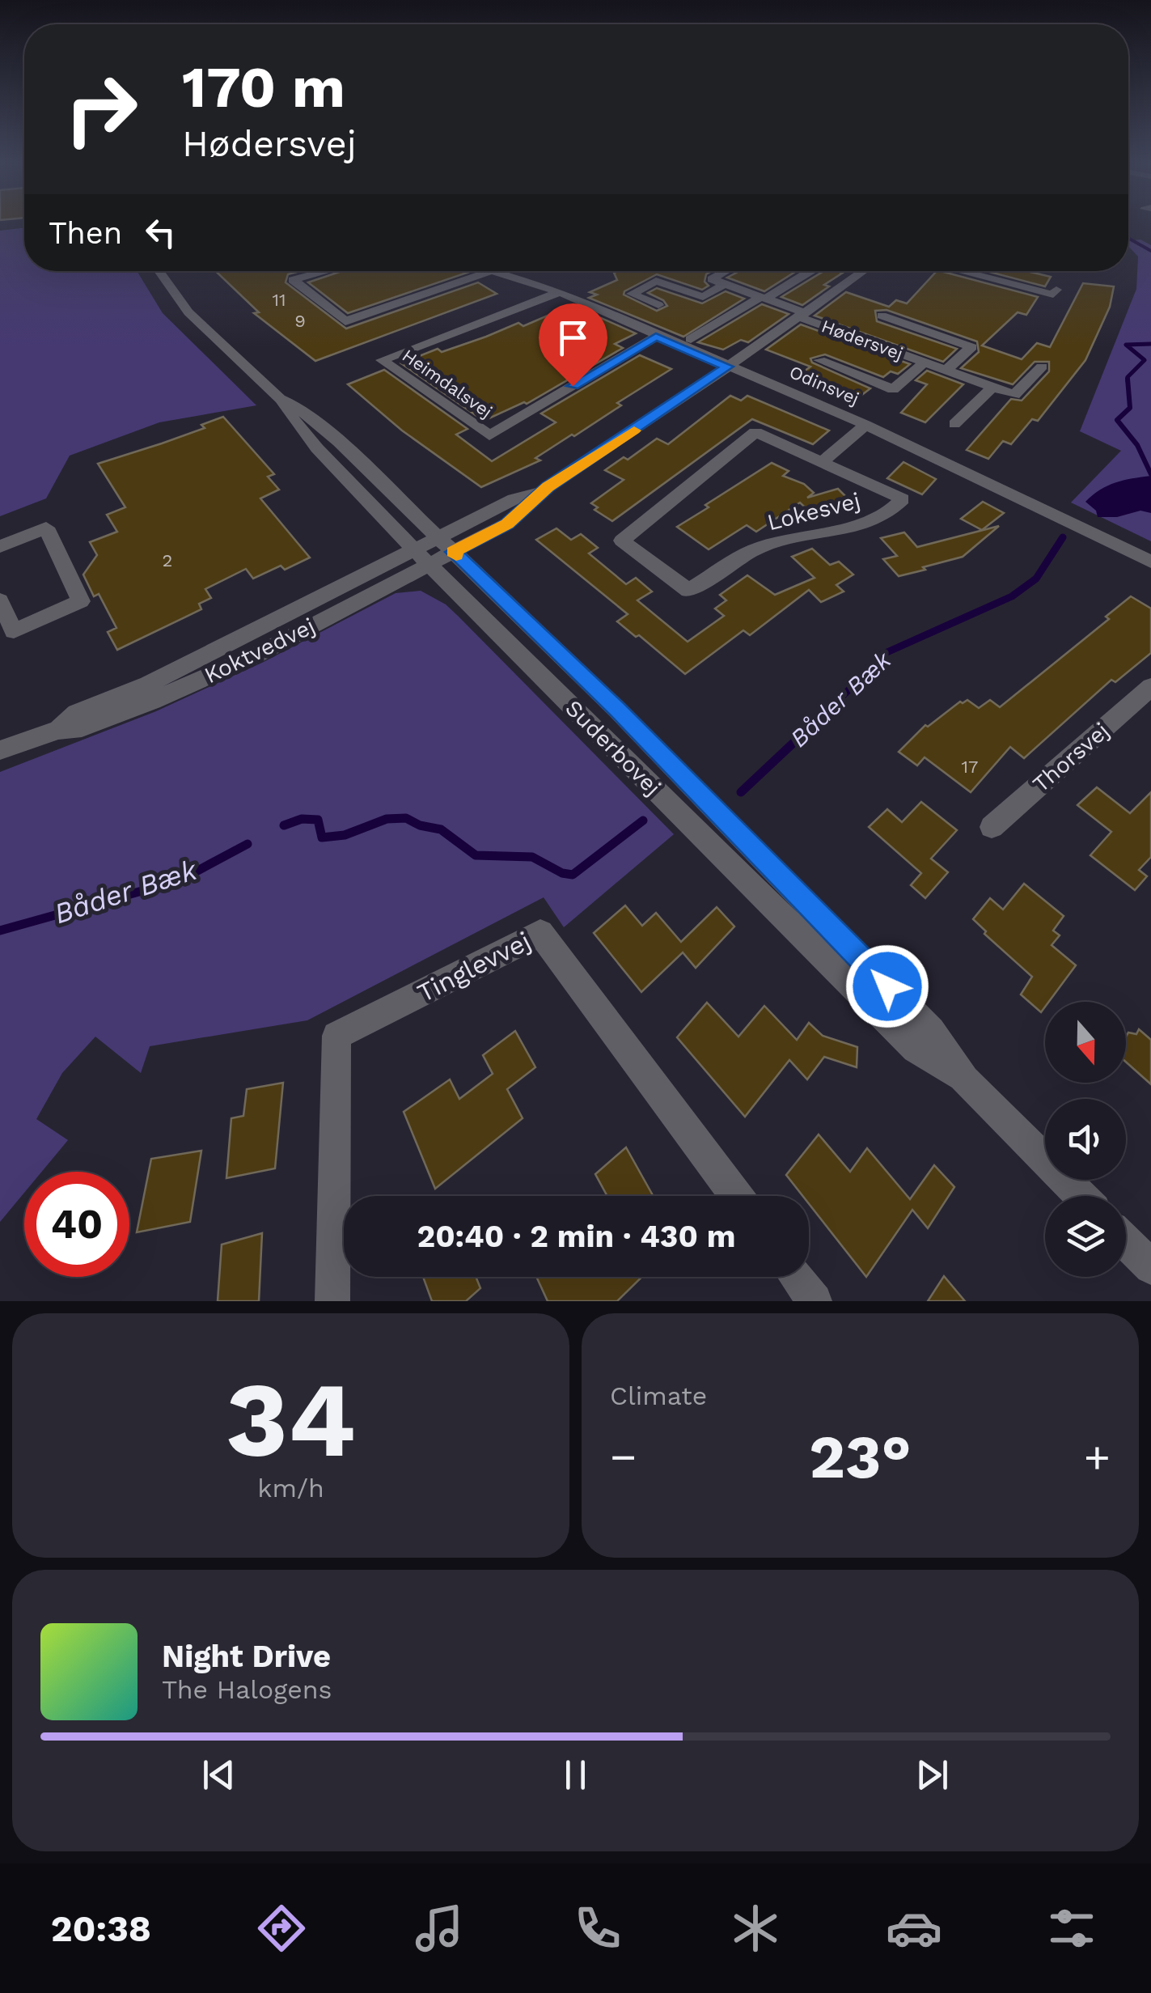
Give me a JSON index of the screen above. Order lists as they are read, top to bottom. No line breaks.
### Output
{"streets":{"street":["Hødersvej","Heimdalsvej","Odinsvej","Lokesvej","Koktvedvej","Suderbovej","Thorsvej","Tinglevvej"]},"crossings":[["Hødersvej","Odinsvej"],["Hødersvej","Koktvedvej"],["Hødersvej","Suderbovej"],["Heimdalsvej","Odinsvej"],["Odinsvej","Lokesvej"],["Koktvedvej","Suderbovej"]],"water":["Båder Bæk"],"house_numbers":["11","9","2","17"],"north":"bottom","page":{"turn":["170 m","Hødersvej"],"then":"Then","limit":"40","trip":"20:40 · 2 min · 430 m","tile":[["34","km/h"],"Climate"],"heat":["−","23°","+"],"song":["Night Drive","The Halogens"],"tabs":"20:38"}}
